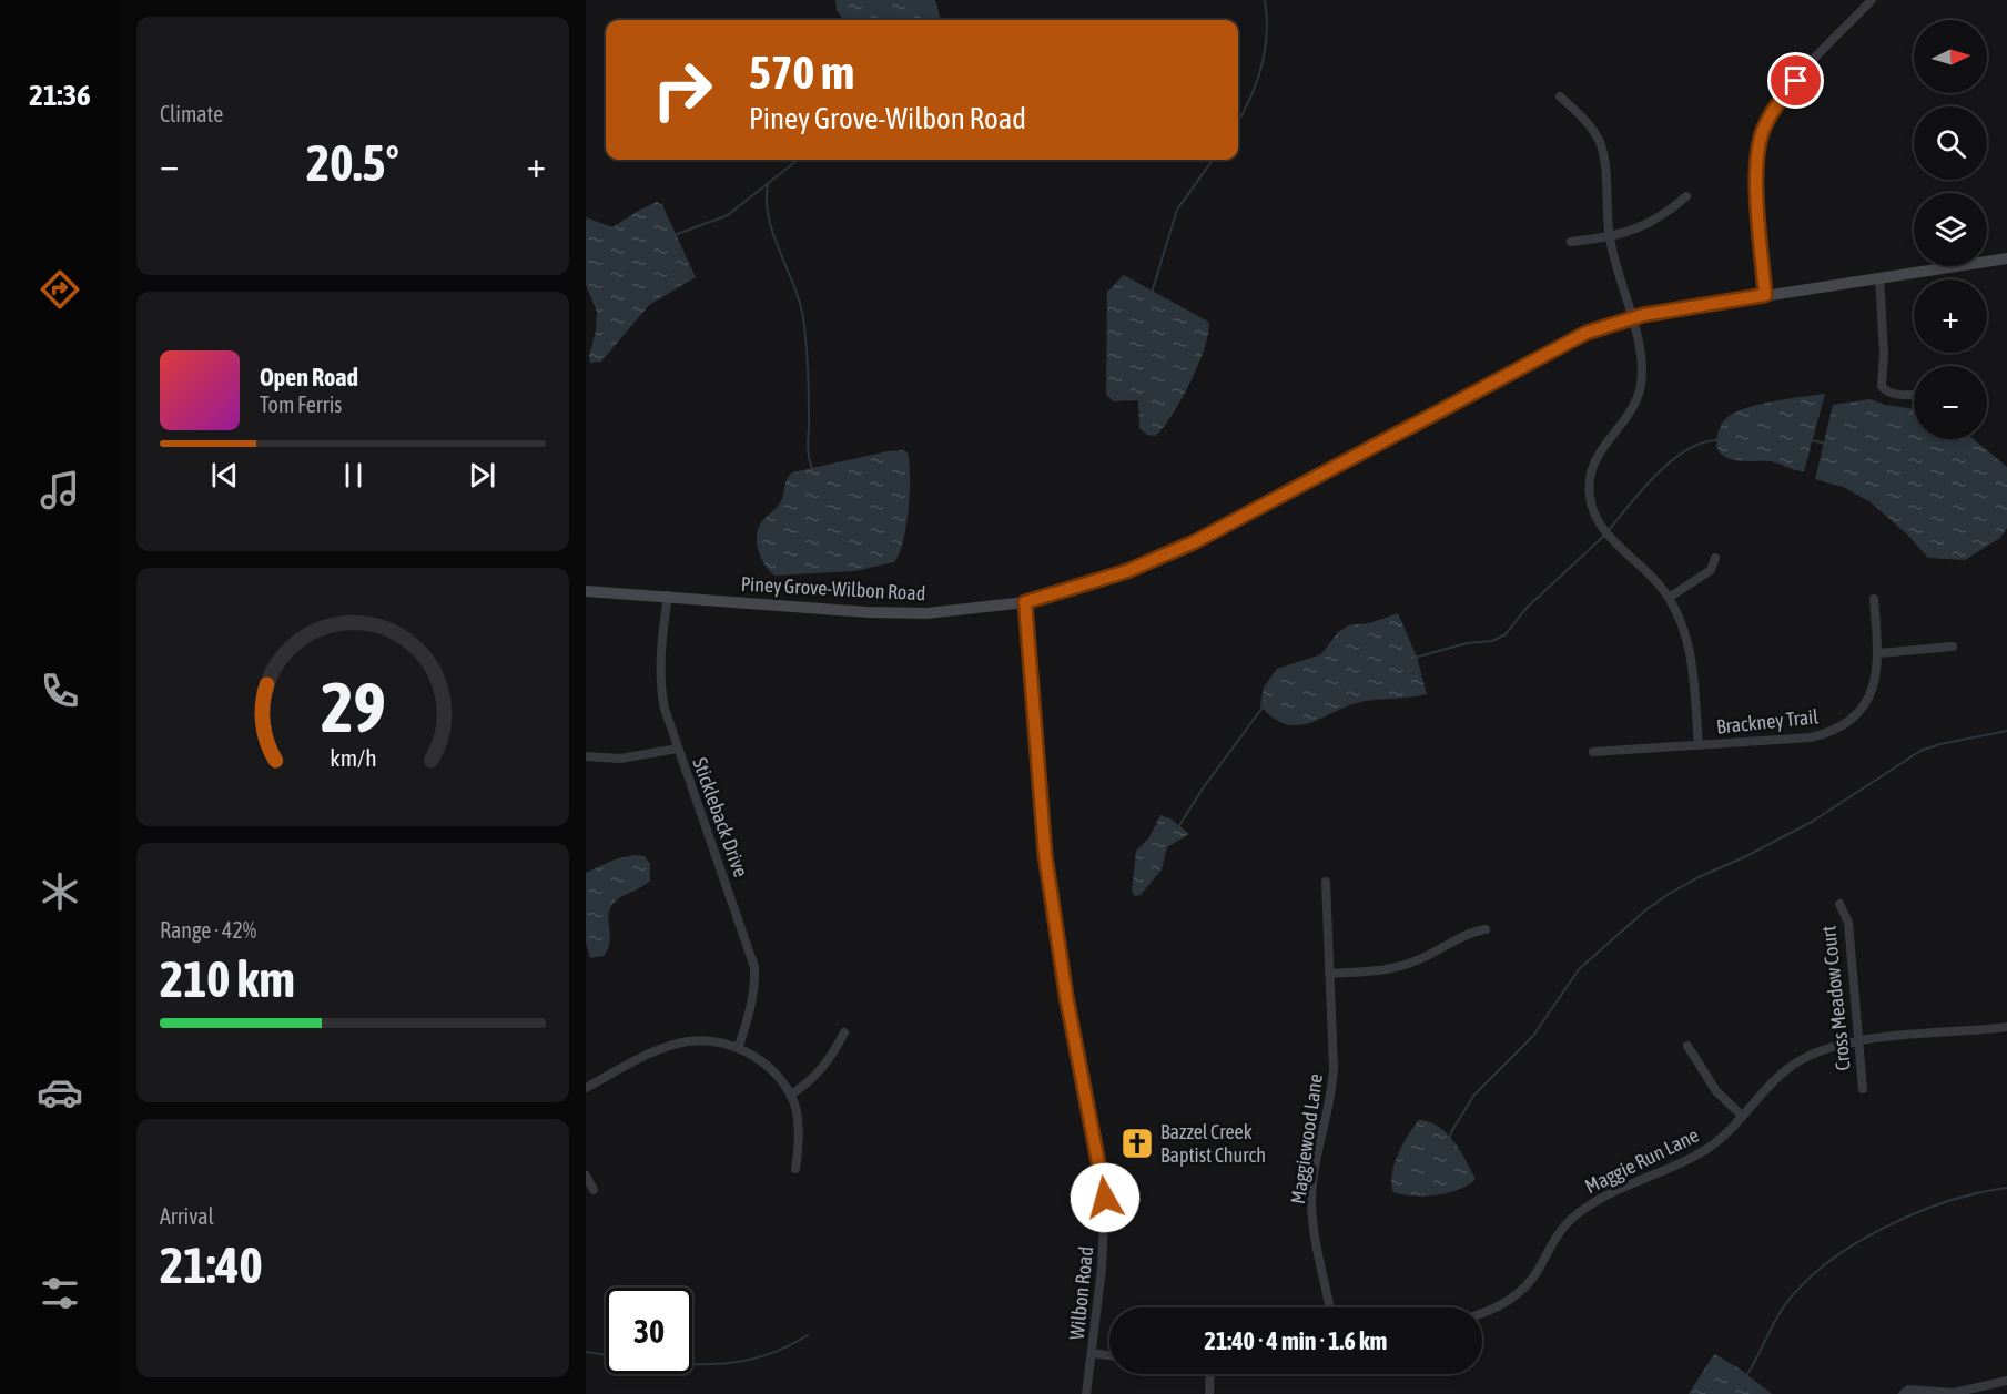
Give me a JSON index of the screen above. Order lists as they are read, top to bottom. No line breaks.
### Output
{"streets":{"street":["Piney Grove-Wilbon Road","Brackney Trail","Stickleback Drive","Cross Meadow Court","Maggiewood Lane","Maggie Run Lane","Wilbon Road"]},"crossings":[["Piney Grove-Wilbon Road","Stickleback Drive"],["Piney Grove-Wilbon Road","Wilbon Road"],["Cross Meadow Court","Maggie Run Lane"]],"places":{"church":["Bazzel Creek Baptist Church"]},"north":"right","page":{"tabs":"21:36","tile":["Climate",["Range · 42%","210 km"],["Arrival","21:40"]],"map_buttons":["+","−"],"turn":["570 m","Piney Grove-Wilbon Road"],"heat":["−","20.5°","+"],"song":["Open Road","Tom Ferris"],"limit":"30","trip":"21:40 · 4 min · 1.6 km","gauge":["29","km/h"]}}
